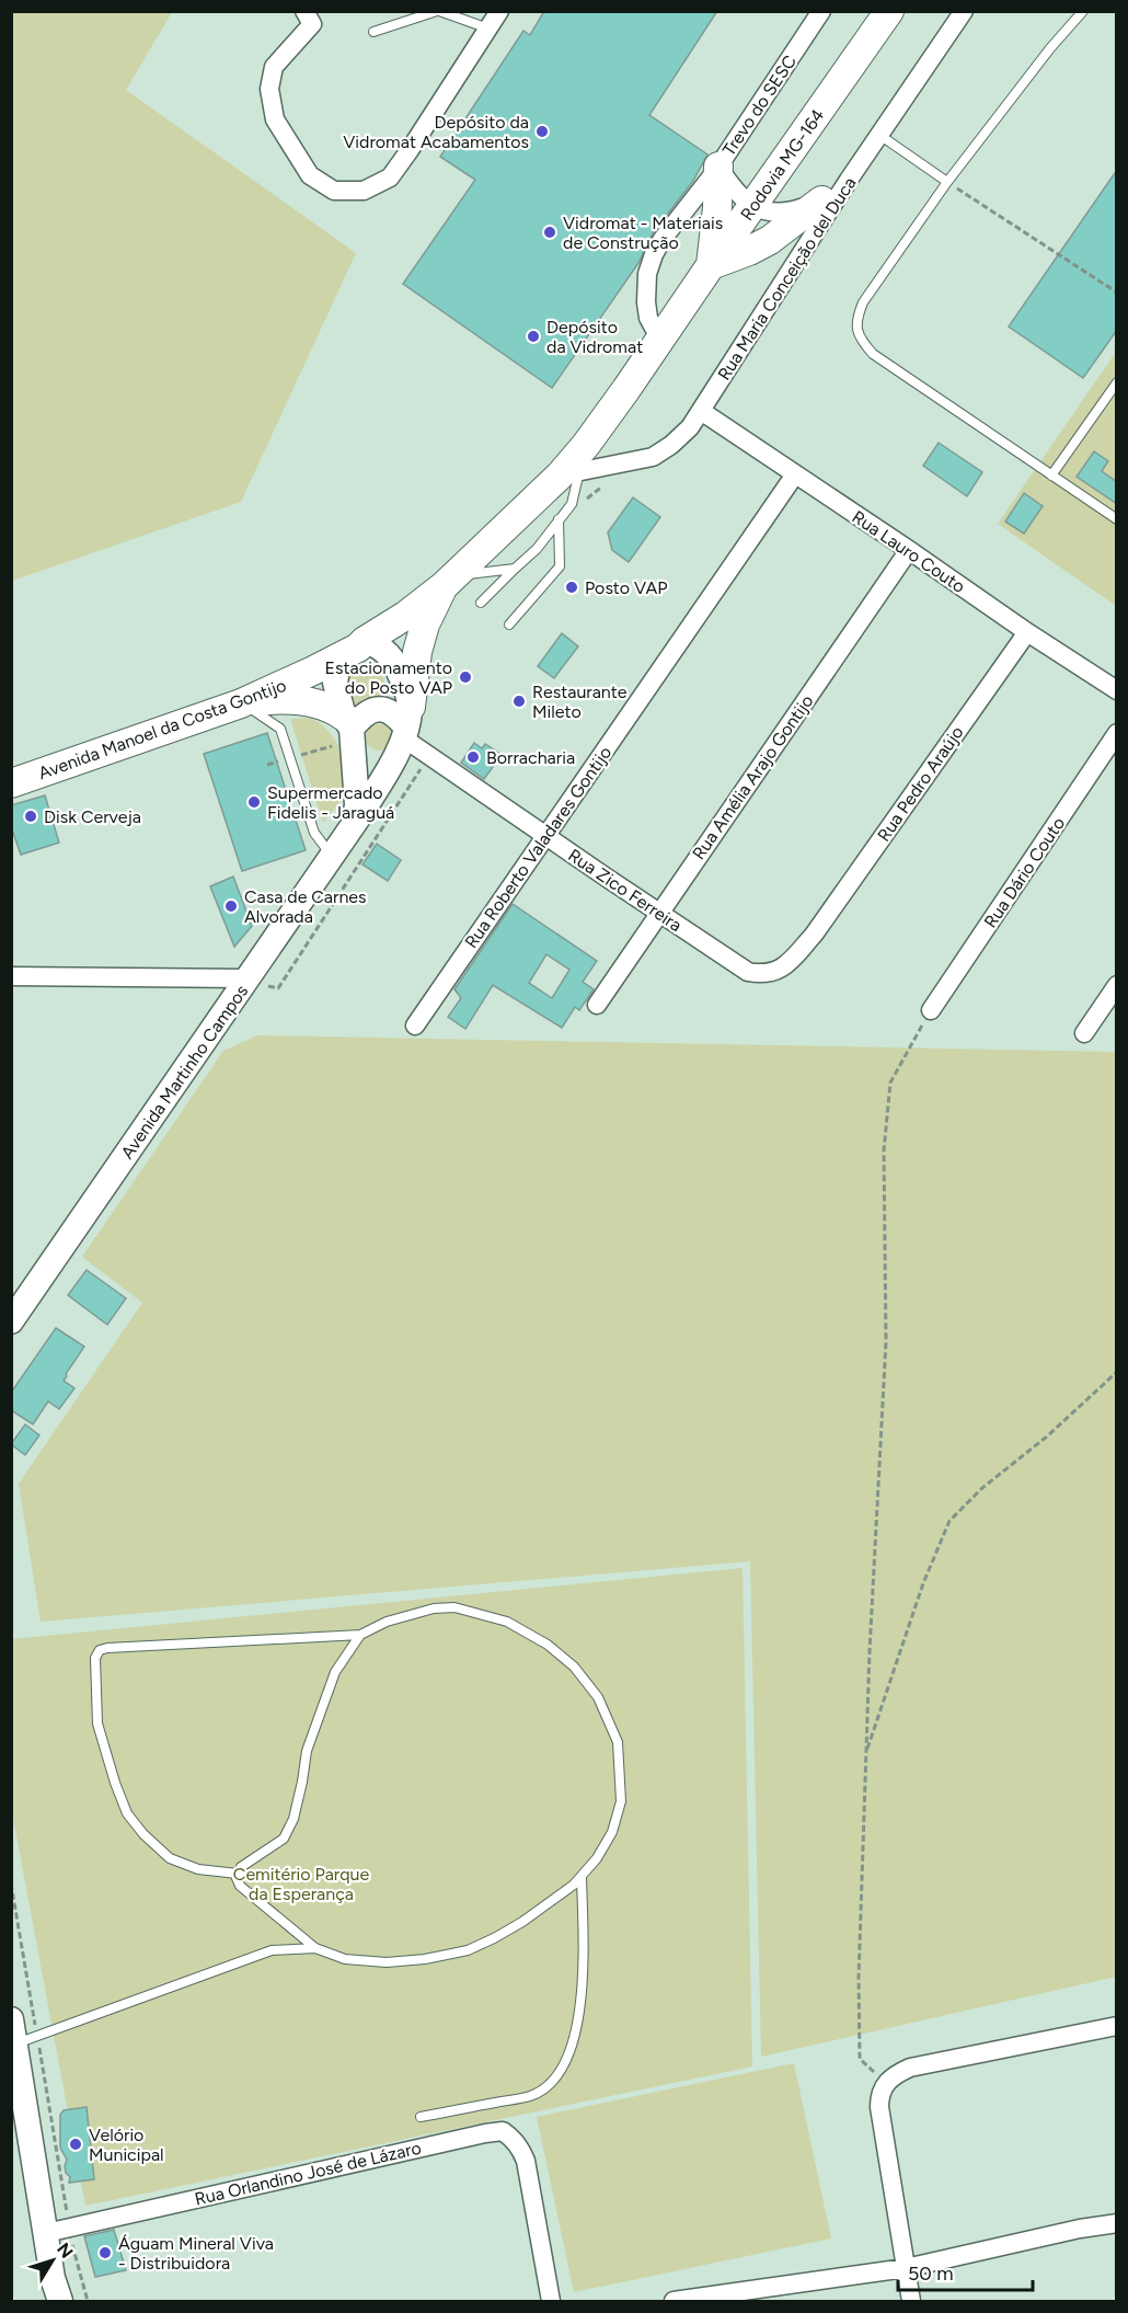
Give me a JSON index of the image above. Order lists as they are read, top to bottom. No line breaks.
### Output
{"streets":{"main road":["Rodovia MG-164","Avenida Manoel da Costa Gontijo","Avenida Martinho Campos"],"street":["Trevo do SESC","Rua Maria Conceição del Duca","Rua Lauro Couto","Rua Amélia Arajo Gontijo","Rua Pedro Araújo","Rua Roberto Valadares Gontijo","Rua Dário Couto","Rua Zico Ferreira","Rua Orlandino José de Lázaro"]},"crossings":[["Trevo do SESC","Rodovia MG-164"],["Rodovia MG-164","Rua Maria Conceição del Duca"],["Rodovia MG-164","Avenida Manoel da Costa Gontijo"],["Rua Maria Conceição del Duca","Rua Lauro Couto"],["Rua Lauro Couto","Rua Amélia Arajo Gontijo"],["Rua Lauro Couto","Rua Pedro Araújo"],["Rua Lauro Couto","Rua Roberto Valadares Gontijo"],["Rua Amélia Arajo Gontijo","Rua Zico Ferreira"],["Rua Pedro Araújo","Rua Zico Ferreira"],["Rua Roberto Valadares Gontijo","Rua Zico Ferreira"],["Rua Zico Ferreira","Avenida Martinho Campos"]],"parks":["Cemitério Parque da Esperança"],"places":["Depósito da Vidromat Acabamentos","Vidromat - Materiais de Construção","Depósito da Vidromat","Posto VAP","Estacionamento do Posto VAP","Restaurante Mileto","Borracharia","Supermercado Fidelis - Jaraguá","Disk Cerveja","Casa de Carnes Alvorada","Velório Municipal","Águam Mineral Viva - Distribuidora"],"scale_bar":"50 m","north":"top right"}
